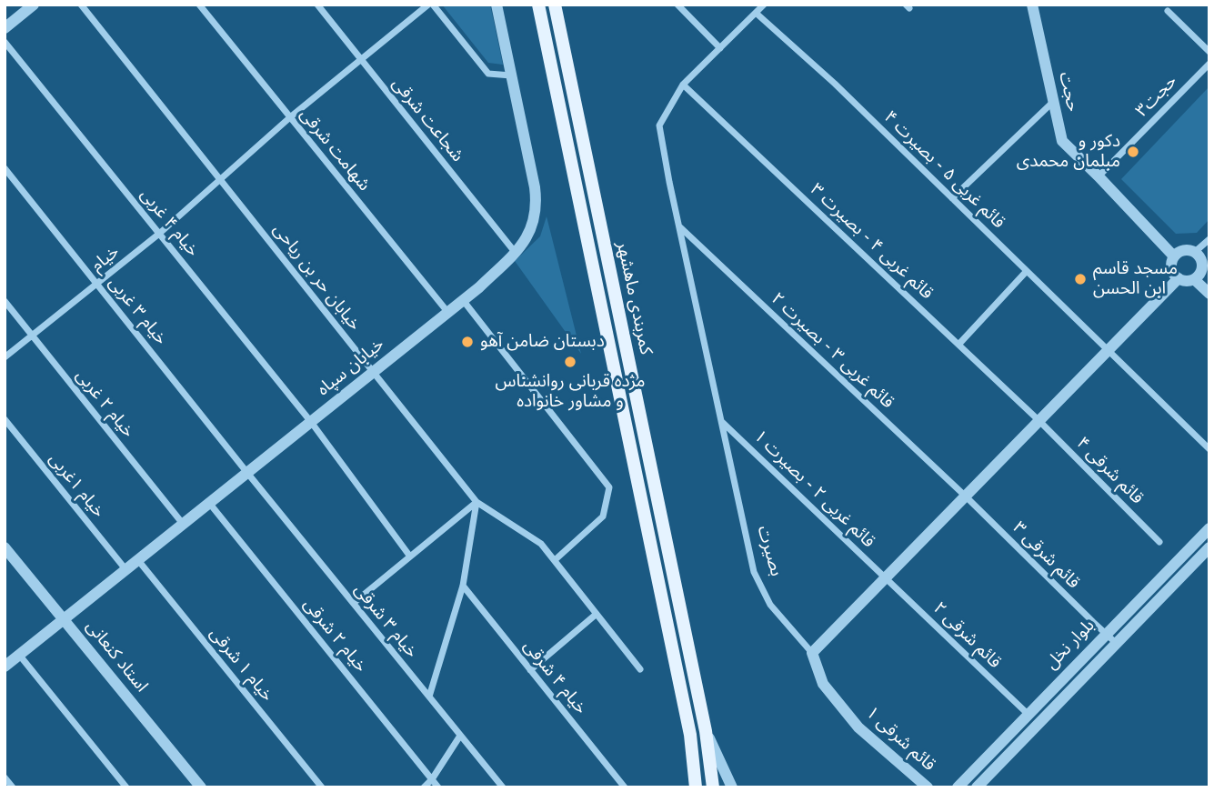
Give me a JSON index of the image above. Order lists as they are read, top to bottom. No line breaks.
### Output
{"streets":{"main road":["کمربندی ماهشهر"],"street":["حجت","حجت۳","شجاعت شرقی","شهامت شرقی","قائم غربی ۵ - بصیرت ۴","خیام ۴ غربی","قائم غربی ۴ - بصیرت ۳","خیام","خیابان حر بن ریاحی","خیام ۳ غربی","قائم غربی ۳ - بصیرت ۲","خیابان سپاه","خیام ۲ غربی","قائم شرقی ۴","خیام ۱غربی","قائم غربی ۲ - بصیرت ۱","بصیرت","قائم شرقی ۳","خیام ۳ شرقی","خیام ۲ شرقی","قائم شرقی ۲","بلوار نخل","استاد کنعانی","خیام ۱ شرقی","خیام ۴ شرقی","قائم شرقی ۱"]},"crossings":[["حجت","حجت۳"],["شجاعت شرقی","خیام"],["شجاعت شرقی","خیابان سپاه"],["شهامت شرقی","خیام"],["شهامت شرقی","خیابان سپاه"],["قائم غربی ۵ - بصیرت ۴","بصیرت"],["خیام ۴ غربی","خیام"],["خیام ۴ غربی","خیابان سپاه"],["قائم غربی ۴ - بصیرت ۳","قائم شرقی ۴"],["قائم غربی ۴ - بصیرت ۳","بصیرت"],["خیام","خیابان حر بن ریاحی"],["خیام","خیام ۳ غربی"],["خیام","خیام ۲ غربی"],["خیابان حر بن ریاحی","خیابان سپاه"],["خیام ۳ غربی","خیابان سپاه"],["خیام ۳ غربی","خیام ۳ شرقی"],["قائم غربی ۳ - بصیرت ۲","بصیرت"],["قائم غربی ۳ - بصیرت ۲","قائم شرقی ۳"],["خیابان سپاه","خیام ۲ غربی"],["خیابان سپاه","خیام ۱غربی"],["خیابان سپاه","خیام ۳ شرقی"],["خیابان سپاه","خیام ۲ شرقی"],["خیابان سپاه","استاد کنعانی"],["خیابان سپاه","خیام ۱ شرقی"],["قائم غربی ۲ - بصیرت ۱","بصیرت"],["قائم غربی ۲ - بصیرت ۱","قائم شرقی ۲"],["بصیرت","قائم شرقی ۱"],["قائم شرقی ۳","بلوار نخل"],["قائم شرقی ۲","بلوار نخل"]],"places":["دکور و مبلمان محمدی","مسجد قاسم ابن الحسن","دبستان ضامن آهو","مژده قربانی روانشناس و مشاور خانواده"]}
